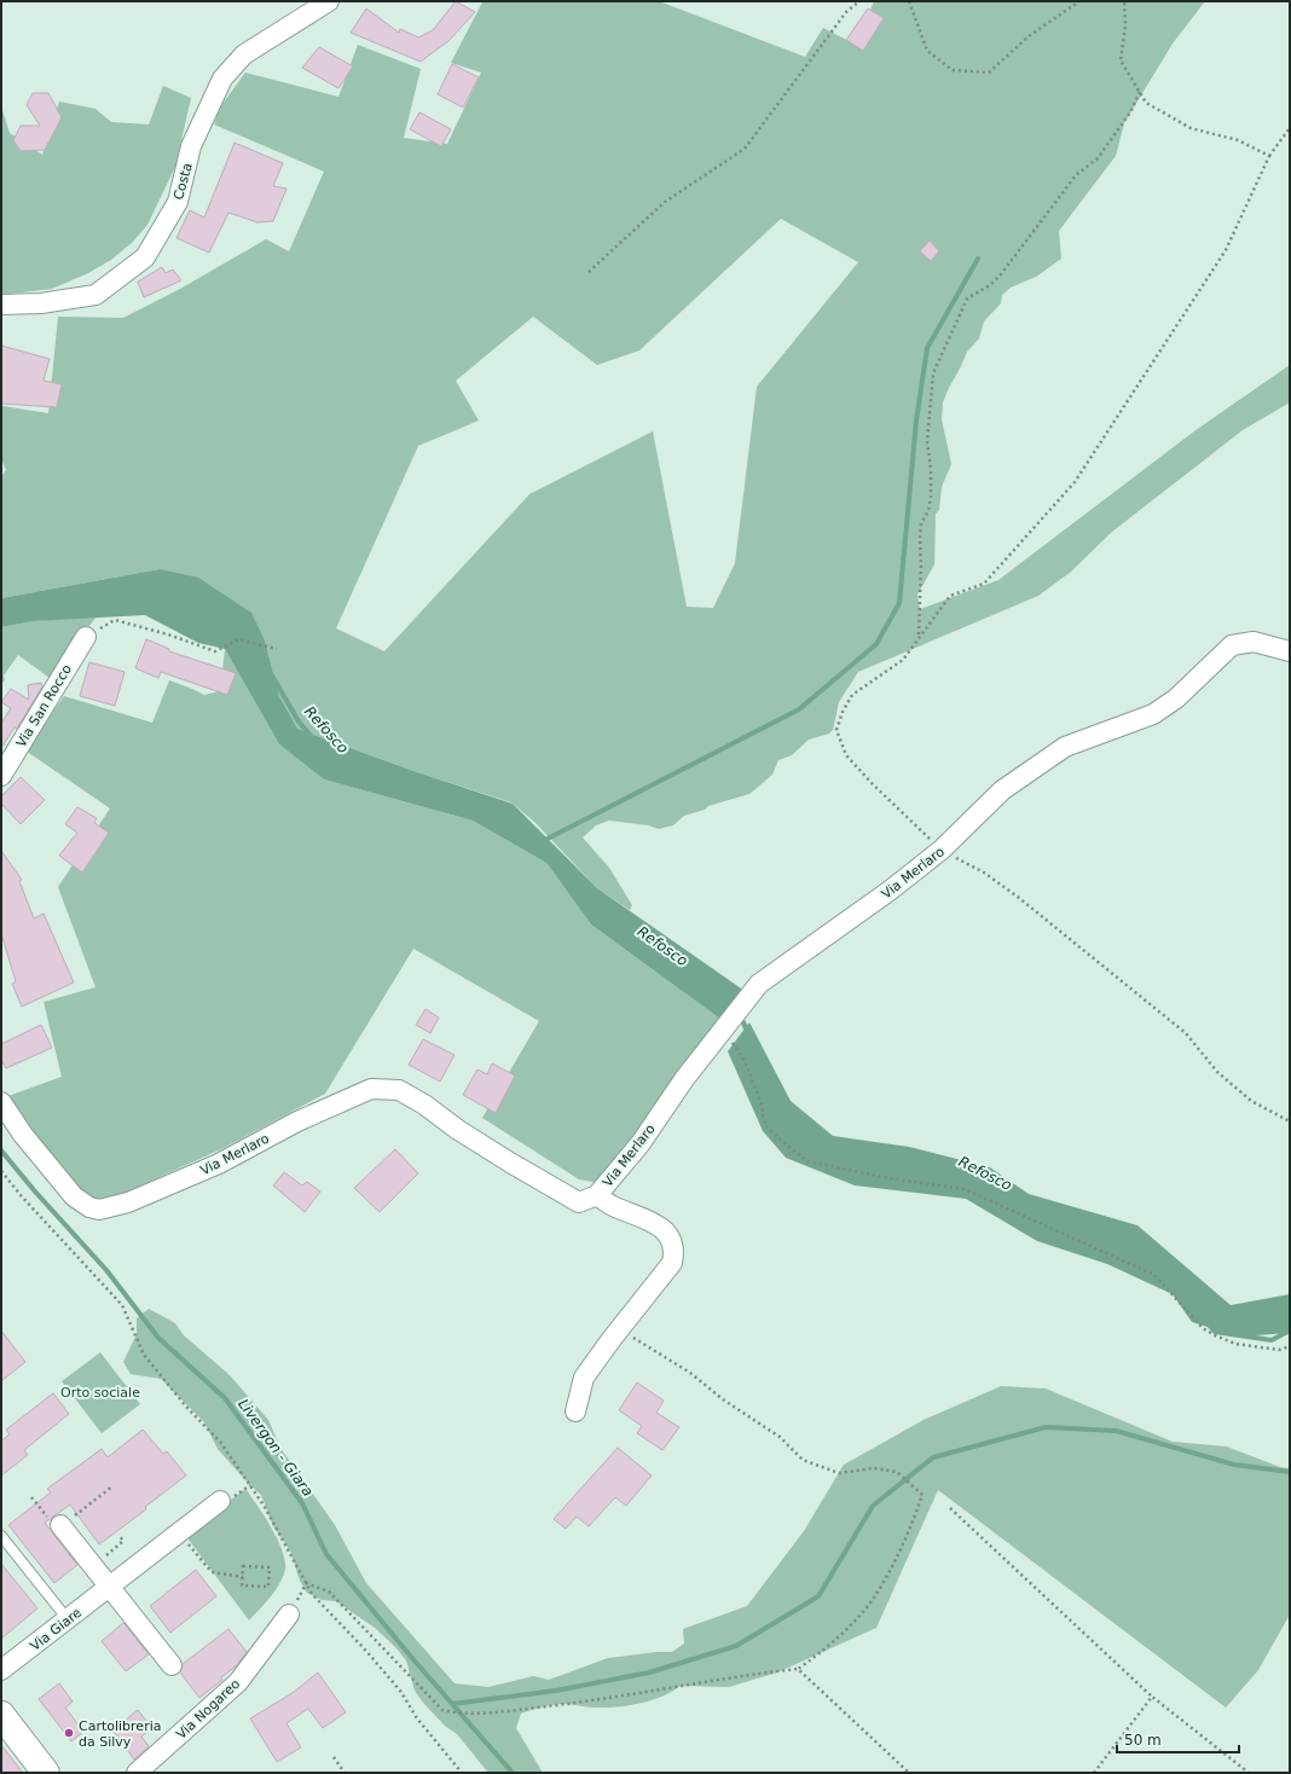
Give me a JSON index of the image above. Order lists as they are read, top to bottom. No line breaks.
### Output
{"streets":{"street":["Costa","Via San Rocco","Via Merlaro","Via Giare","Via Nogareo"]},"water":["Refosco","Livergon - Giara"],"parks":["Orto sociale"],"places":["Cartolibreria da Silvy"],"scale_bar":"50 m"}
